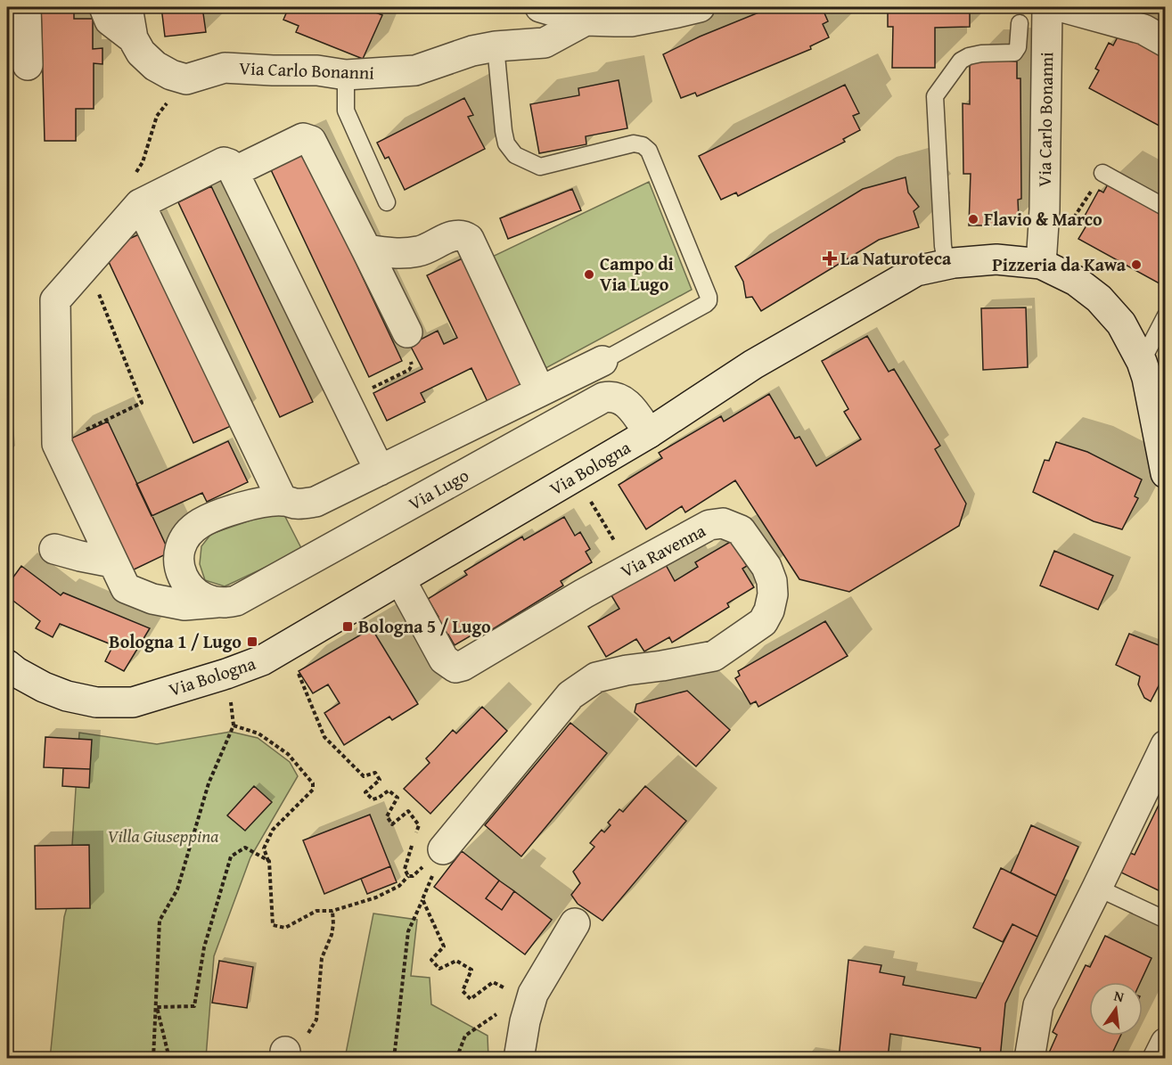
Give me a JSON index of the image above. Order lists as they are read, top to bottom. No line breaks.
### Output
{"streets":{"street":["Via Carlo Bonanni","Via Bologna","Via Lugo","Via Ravenna"]},"crossings":[["Via Carlo Bonanni","Via Bologna"],["Via Bologna","Via Lugo"],["Via Bologna","Via Ravenna"]],"parks":["Villa Giuseppina"],"places":{"other":["Flavio & Marco","Pizzeria da Kawa","Campo di Via Lugo"],"health":["La Naturoteca"],"transit":["Bologna 5 / Lugo","Bologna 1 / Lugo"]},"north":"top"}
